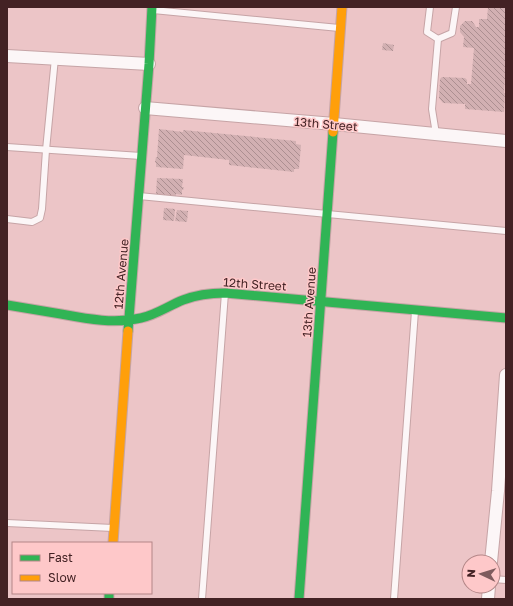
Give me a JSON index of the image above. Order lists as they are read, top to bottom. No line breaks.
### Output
{"streets":{"street":["13th Street","12th Avenue","12th Street","13th Avenue"]},"crossings":[["13th Street","12th Avenue"],["13th Street","13th Avenue"],["12th Avenue","12th Street"],["12th Street","13th Avenue"]],"legend":["Fast","Slow"],"north":"left"}
